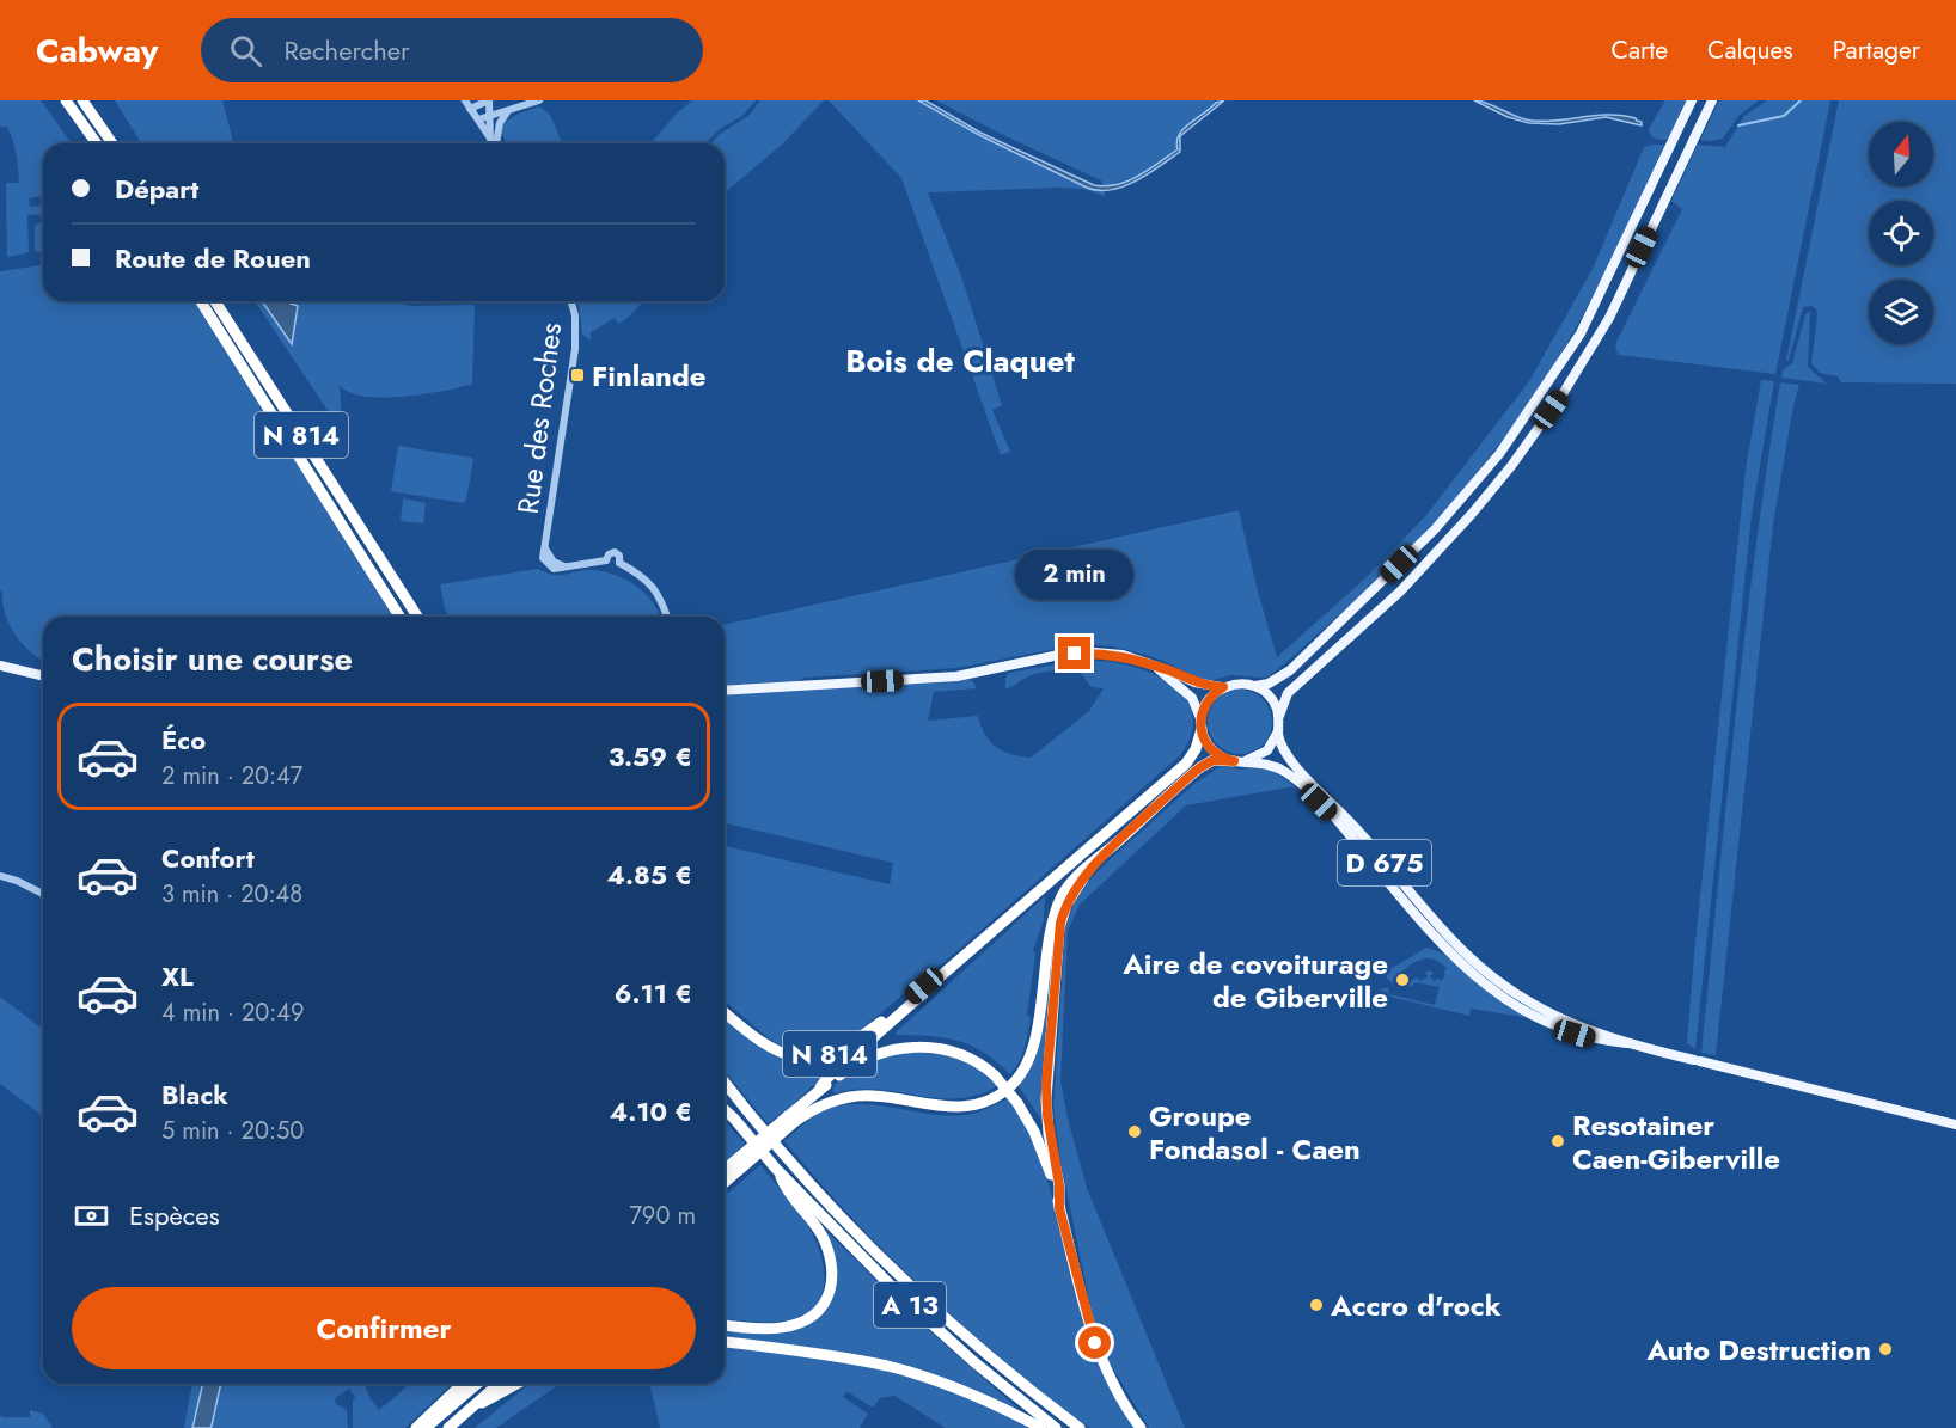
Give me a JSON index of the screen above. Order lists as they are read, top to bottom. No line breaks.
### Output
{"streets":{"highway":["N 814","A 13"],"main road":["D 675"],"street":["Rue des Roches"]},"crossings":[["N 814","D 675"]],"districts":["Bois de Claquet"],"places":{"transit":["Finlande"],"other":["Aire de covoiturage de Giberville","Groupe Fondasol - Caen","Resotainer Caen-Giberville","Accro d'rock","Auto Destruction"]},"north":"top","page":{"header":"Cabway","search":"Rechercher","nav":["Carte","Calques","Partager"],"banner":["Départ","Route de Rouen"],"bubble":"2 min","heading":"Choisir une course","list":[{"name":"Éco","note":"2 min · 20:47","value":"3.59 €"},{"name":"Confort","note":"3 min · 20:48","value":"4.85 €"},{"name":"XL","note":"4 min · 20:49","value":"6.11 €"},{"name":"Black","note":"5 min · 20:50","value":"4.10 €"}],"pay":["Espèces","790 m"],"buttons":"Confirmer"}}
